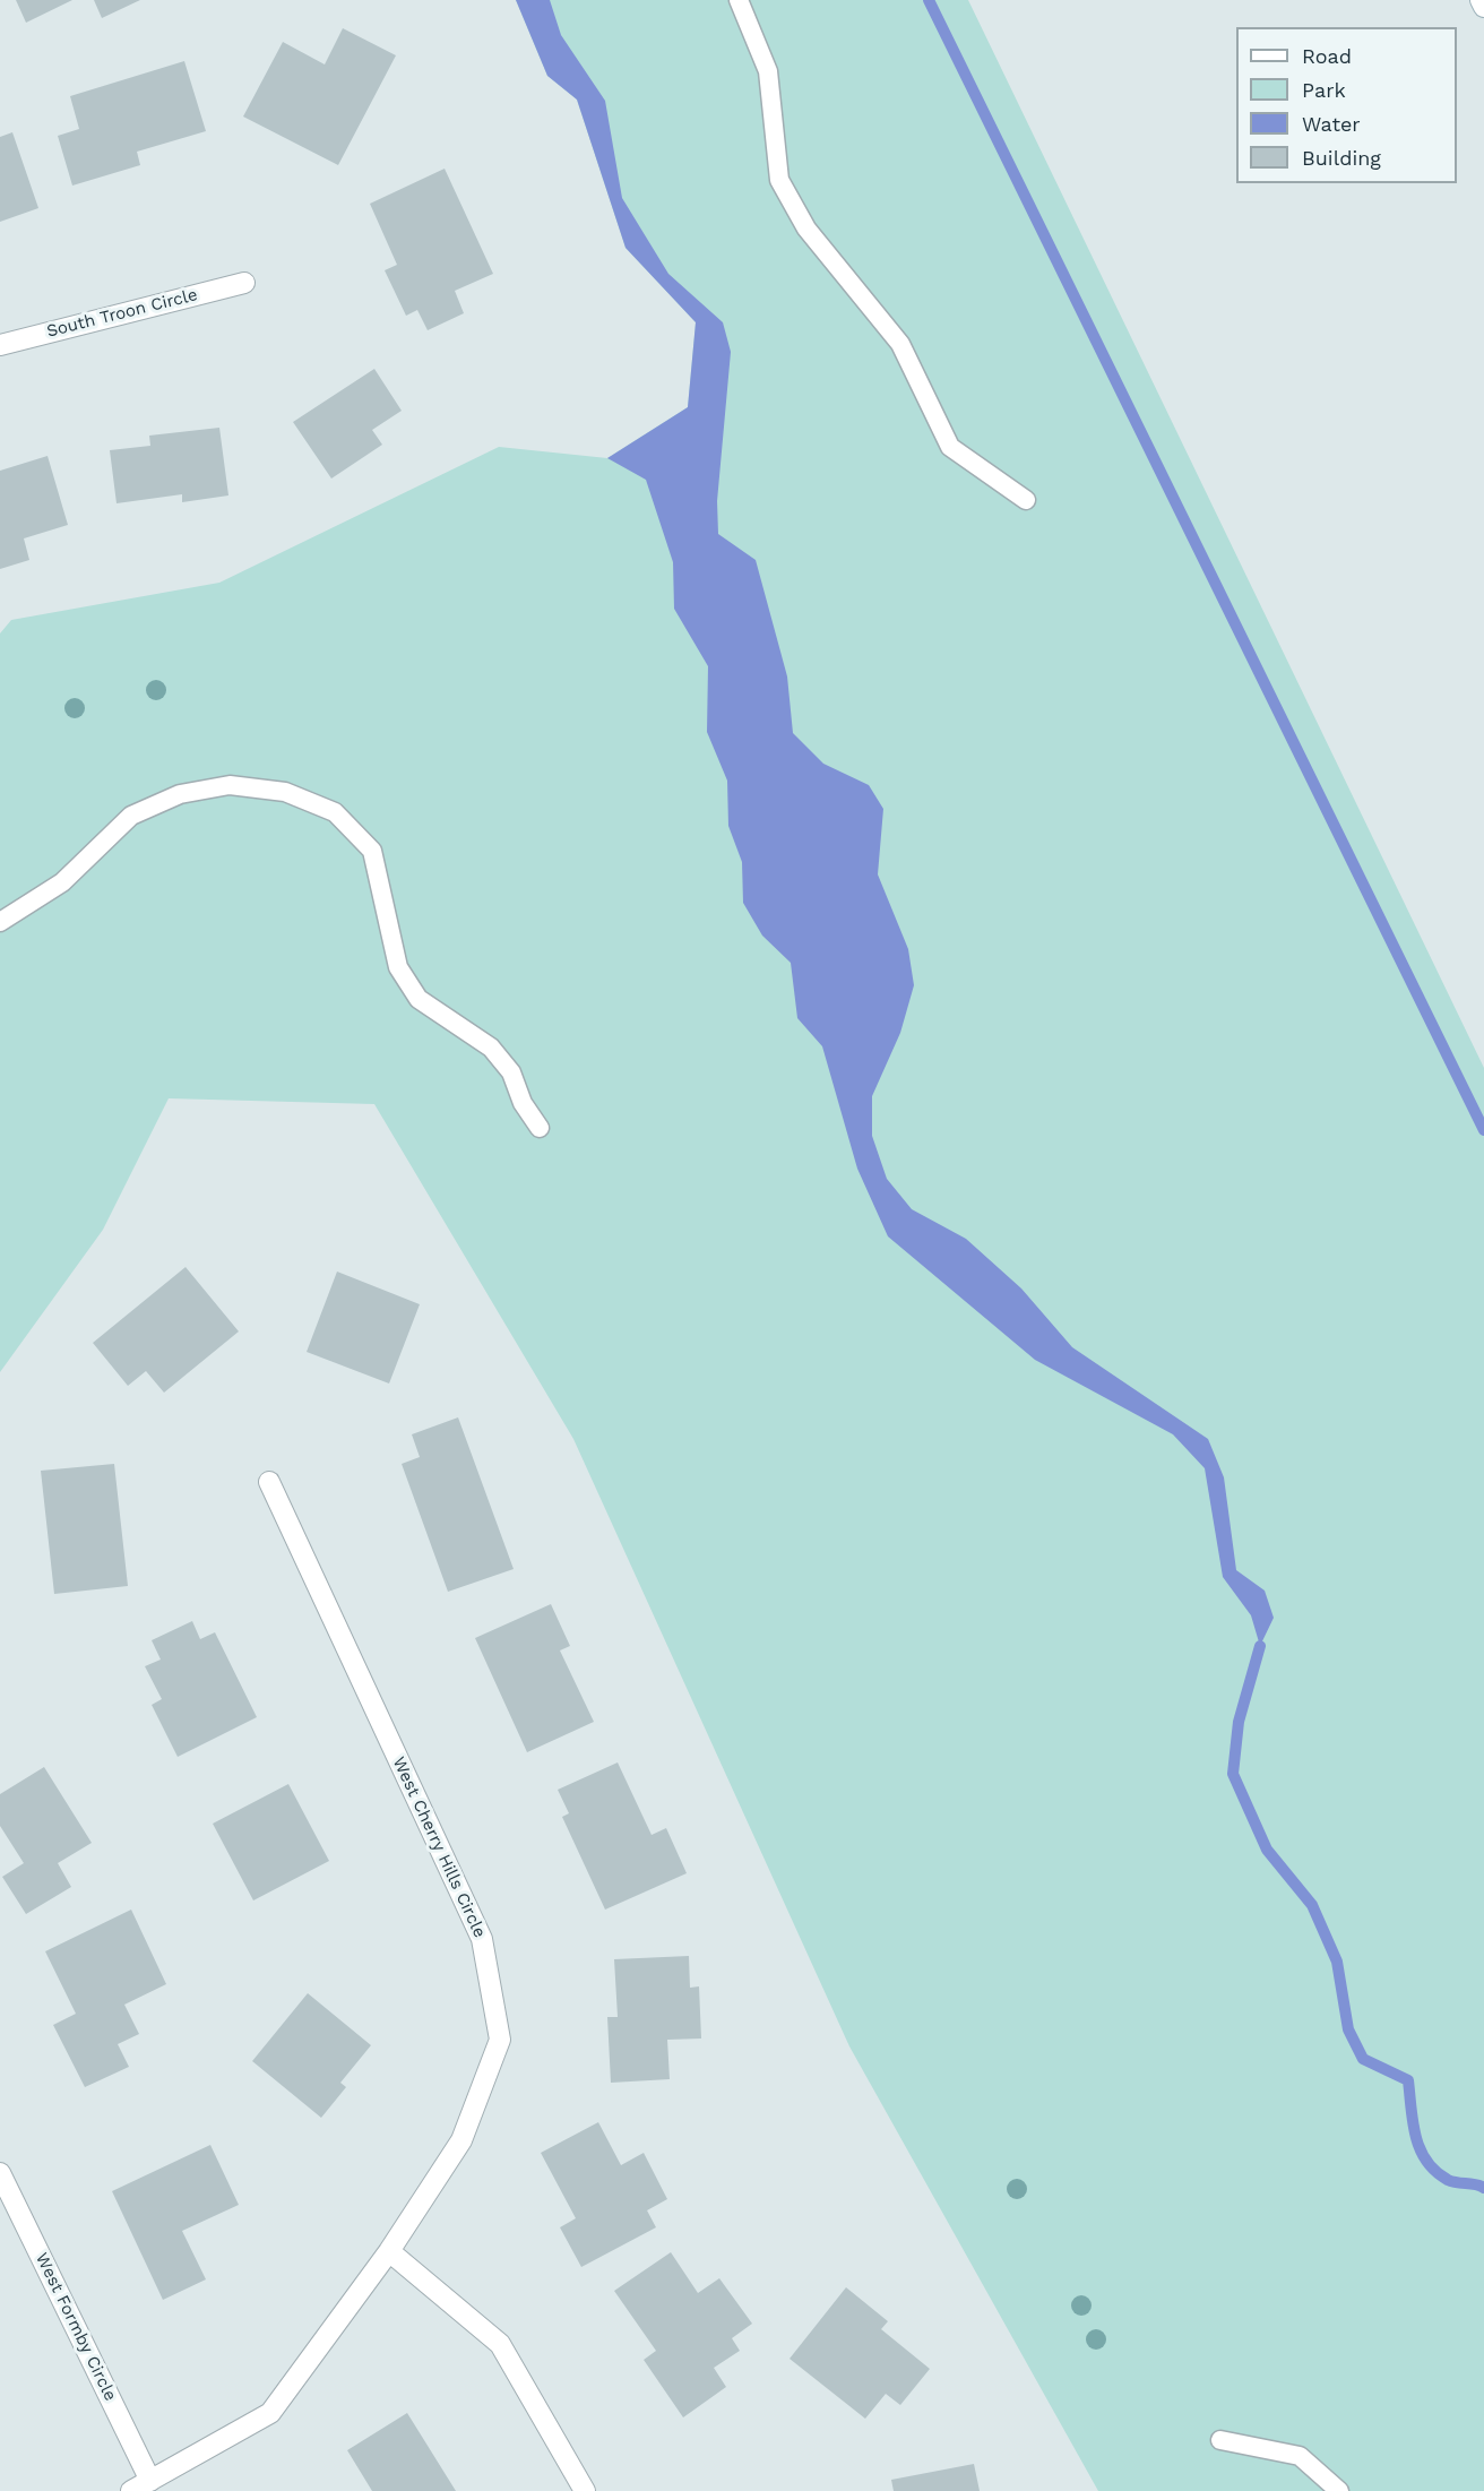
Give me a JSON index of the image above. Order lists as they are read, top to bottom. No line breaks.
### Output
{"streets":{"street":["South Troon Circle","West Cherry Hills Circle","West Formby Circle"]},"crossings":[["West Cherry Hills Circle","West Formby Circle"]],"legend":["Road","Park","Water","Building"]}
